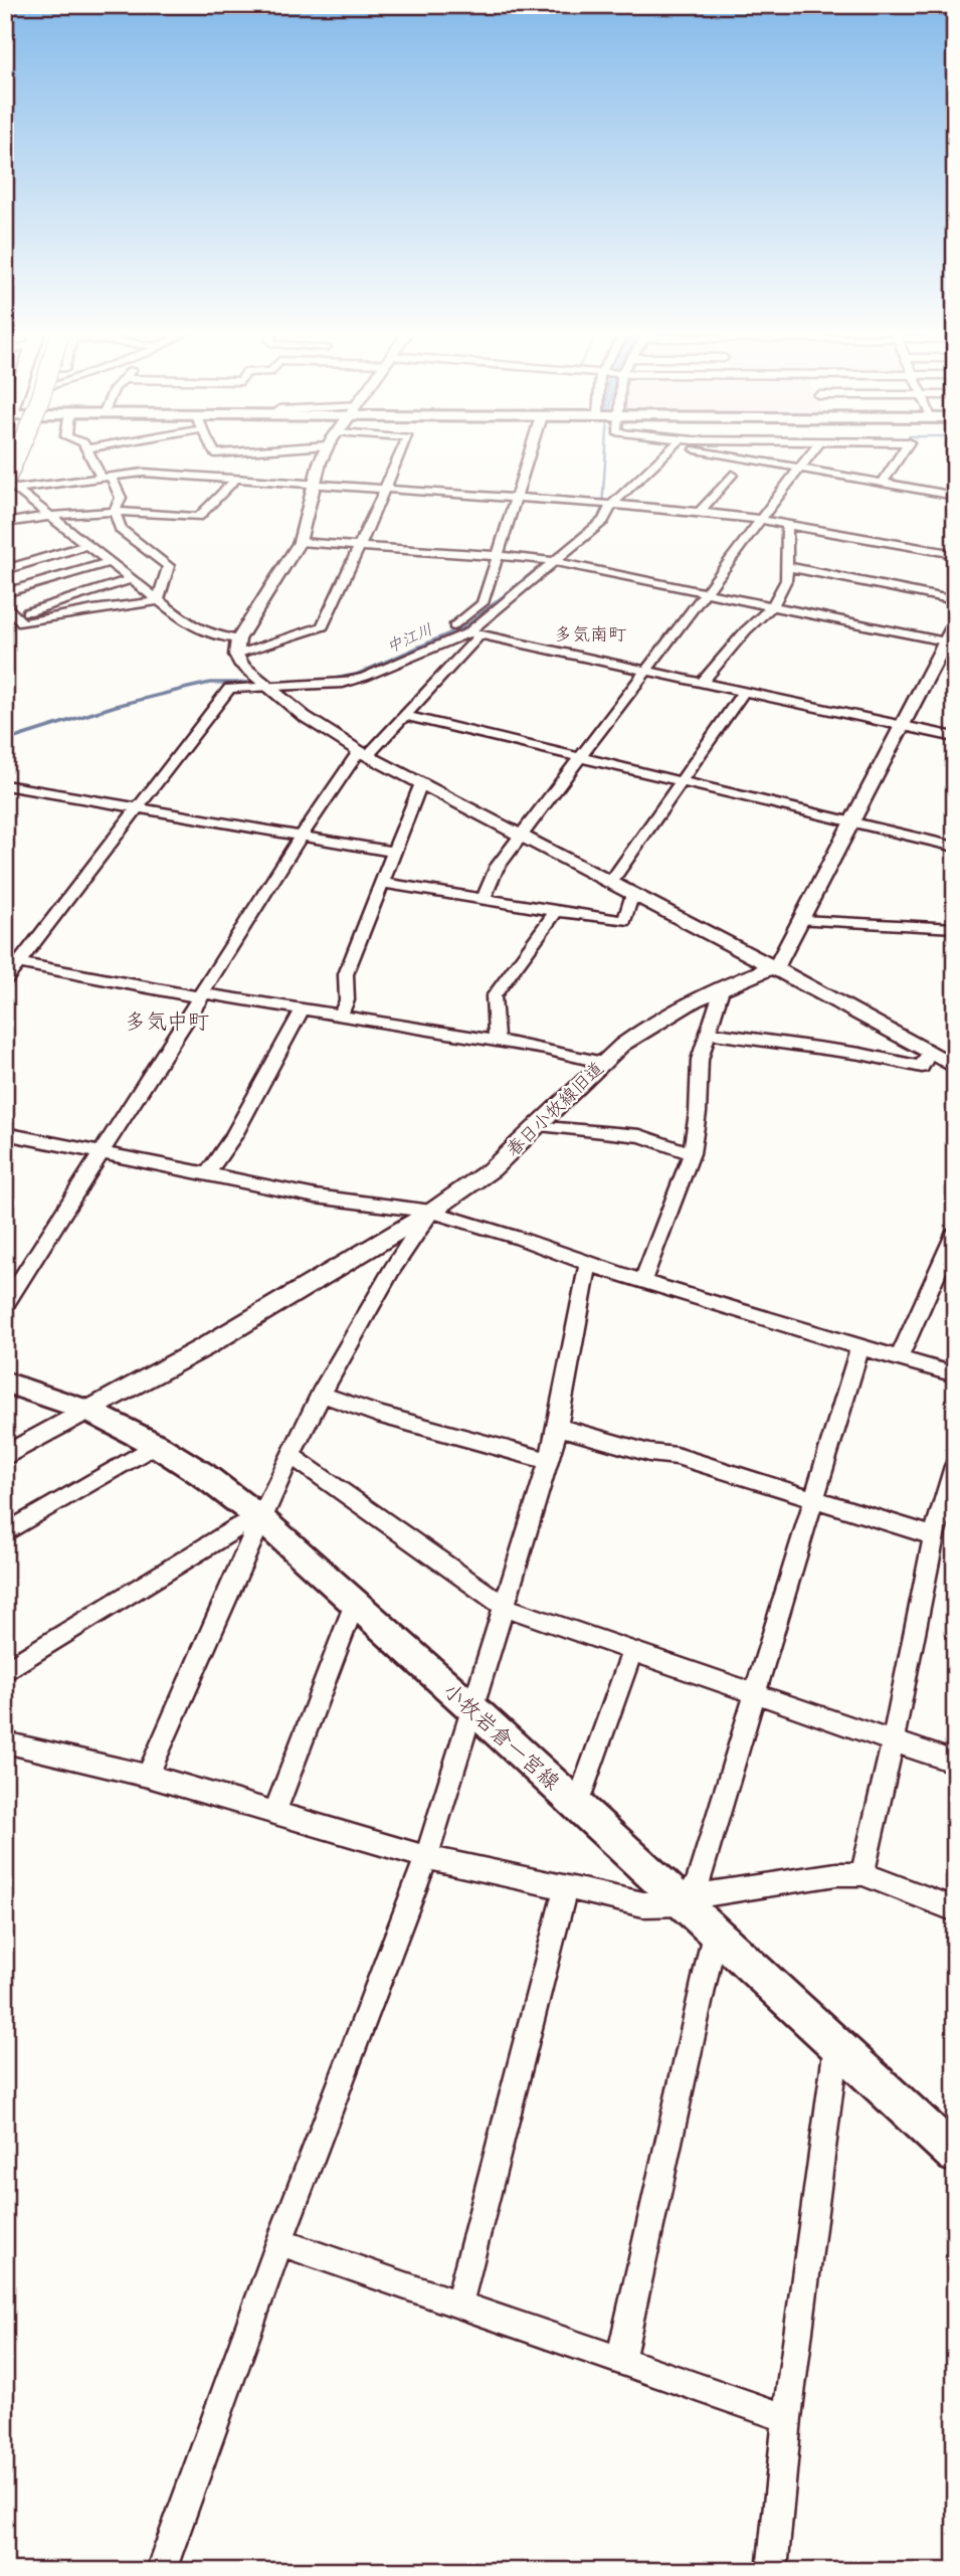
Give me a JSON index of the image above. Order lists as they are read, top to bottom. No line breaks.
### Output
{"streets":{"main road":["小牧岩倉一宮線"],"street":["春日小牧線旧道"]},"crossings":[["春日小牧線旧道","小牧岩倉一宮線"]],"districts":["多気南町","多気中町"],"water":["中江川"]}
